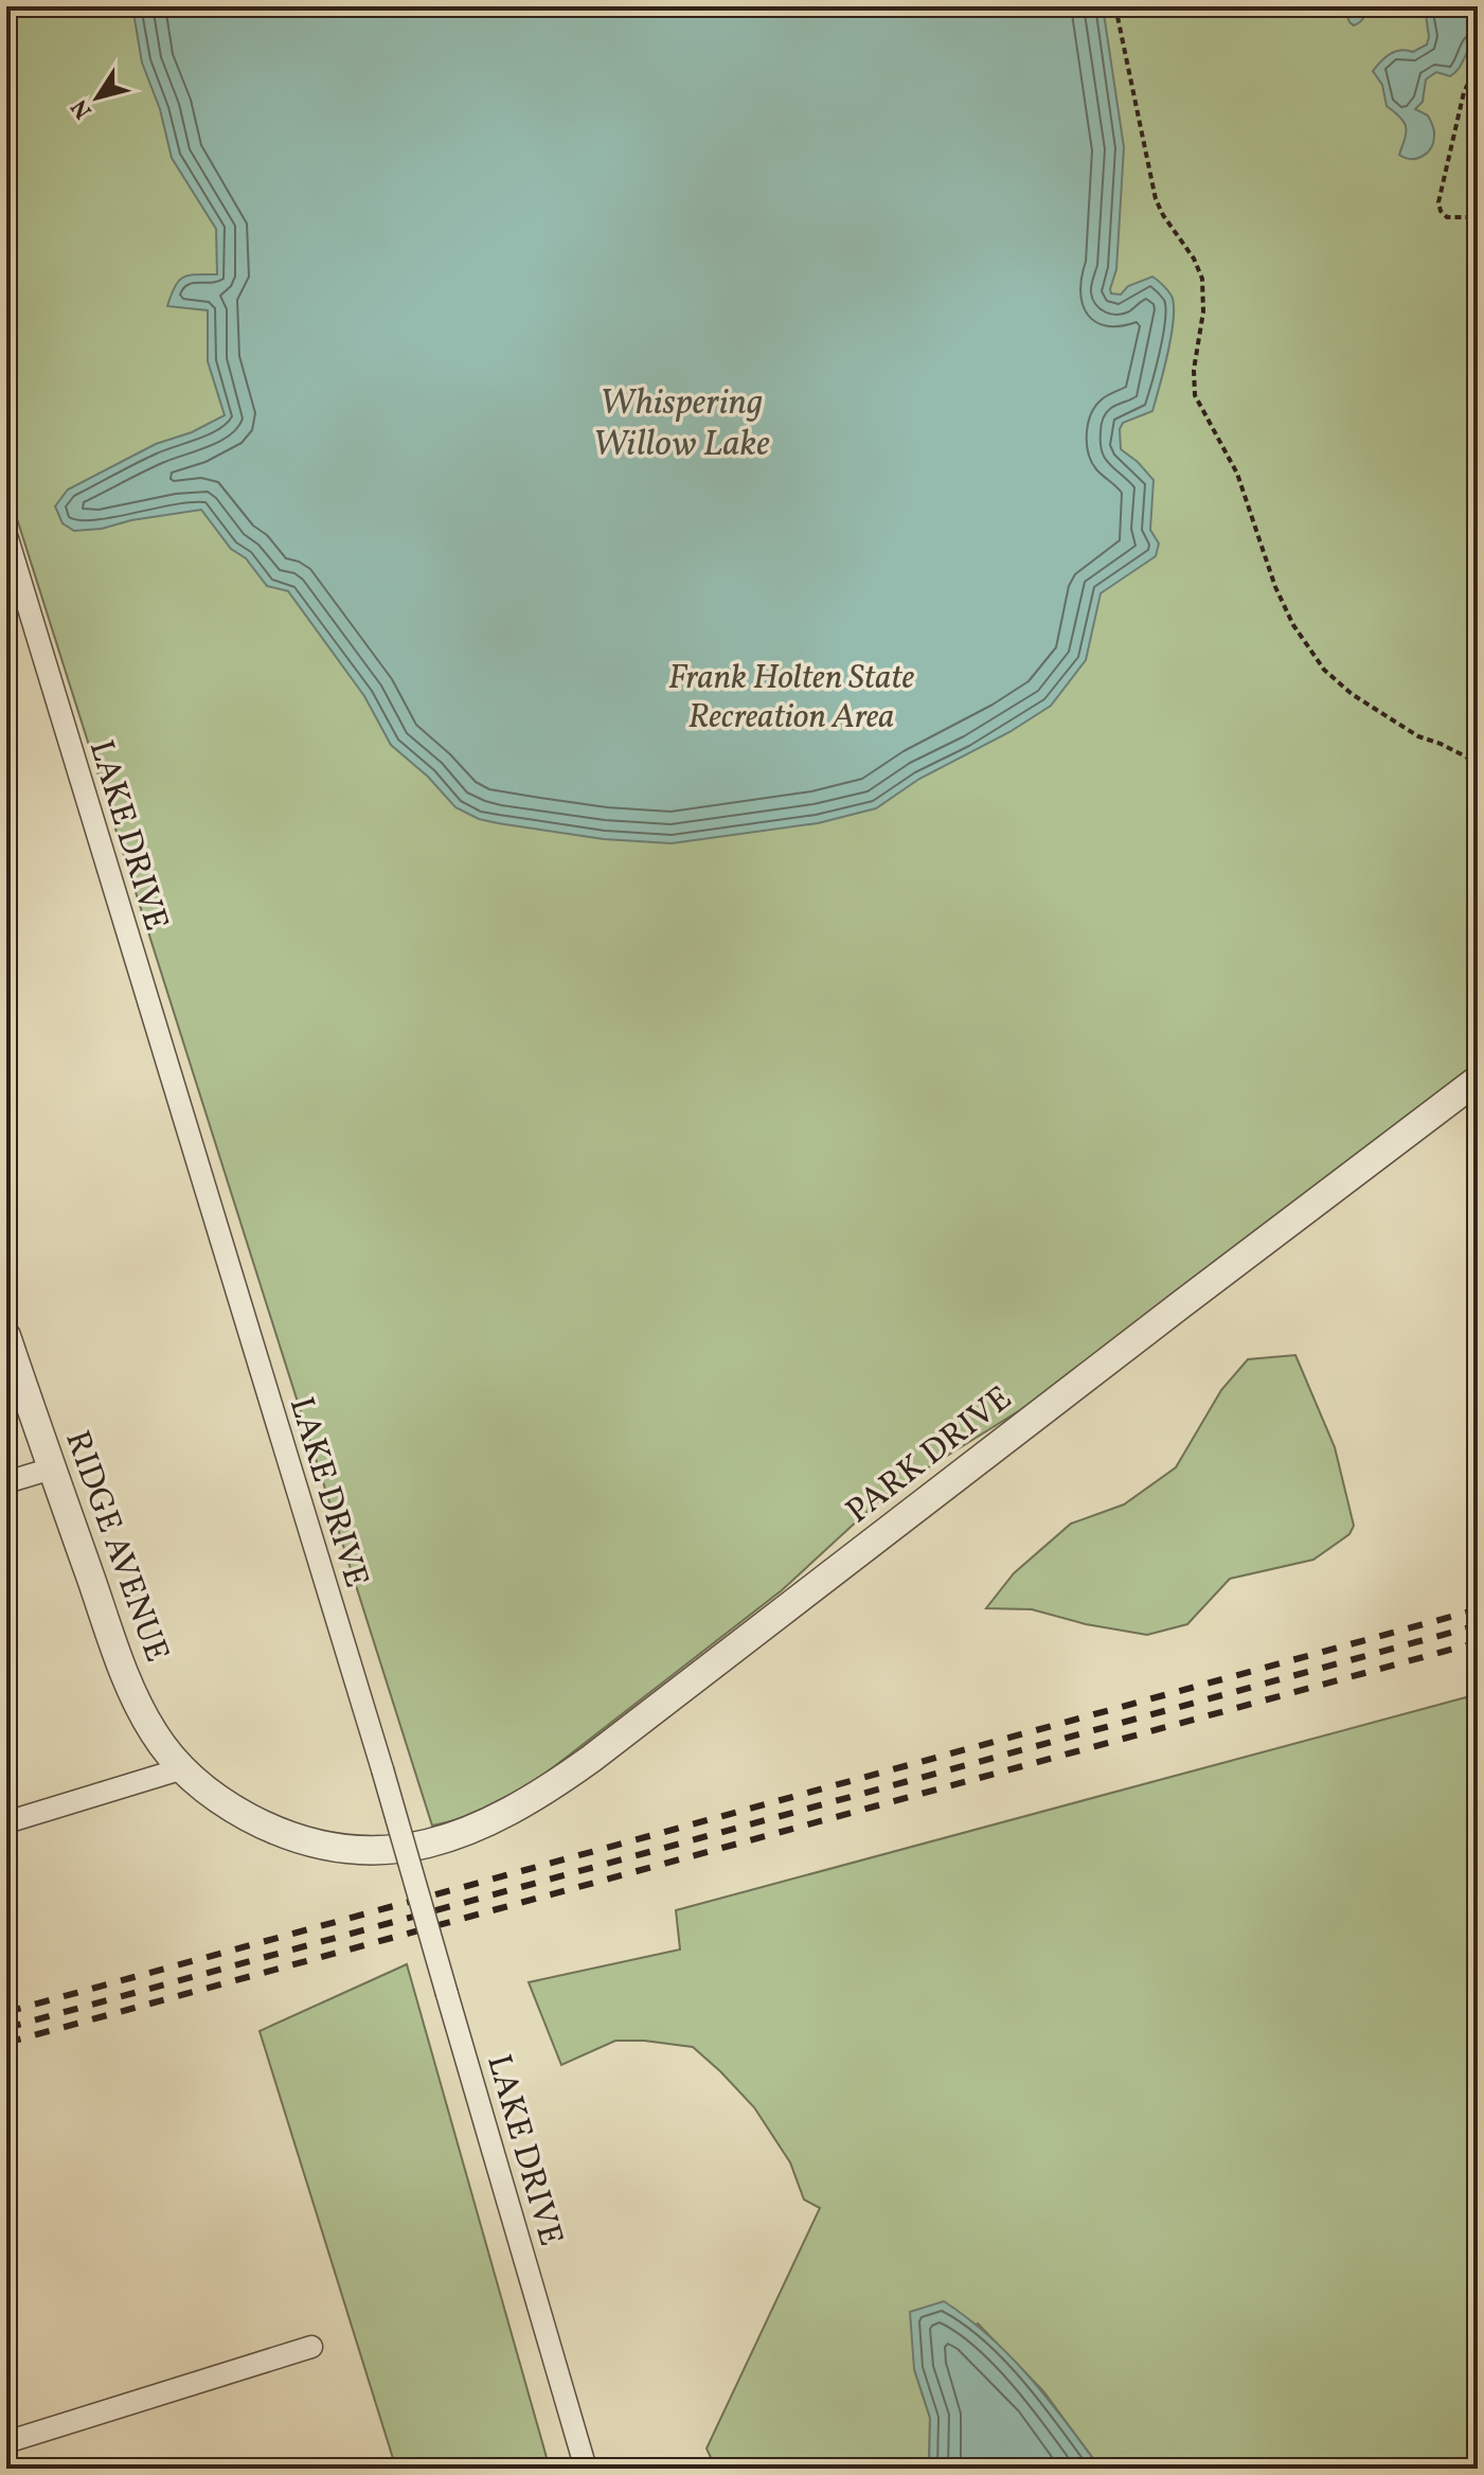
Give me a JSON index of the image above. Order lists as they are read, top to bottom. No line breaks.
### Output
{"streets":{"street":["LAKE DRIVE","PARK DRIVE","RIDGE AVENUE"]},"crossings":[["PARK DRIVE","RIDGE AVENUE"]],"water":["Whispering Willow Lake"],"parks":["Frank Holten State Recreation Area"],"north":"bottom left"}
